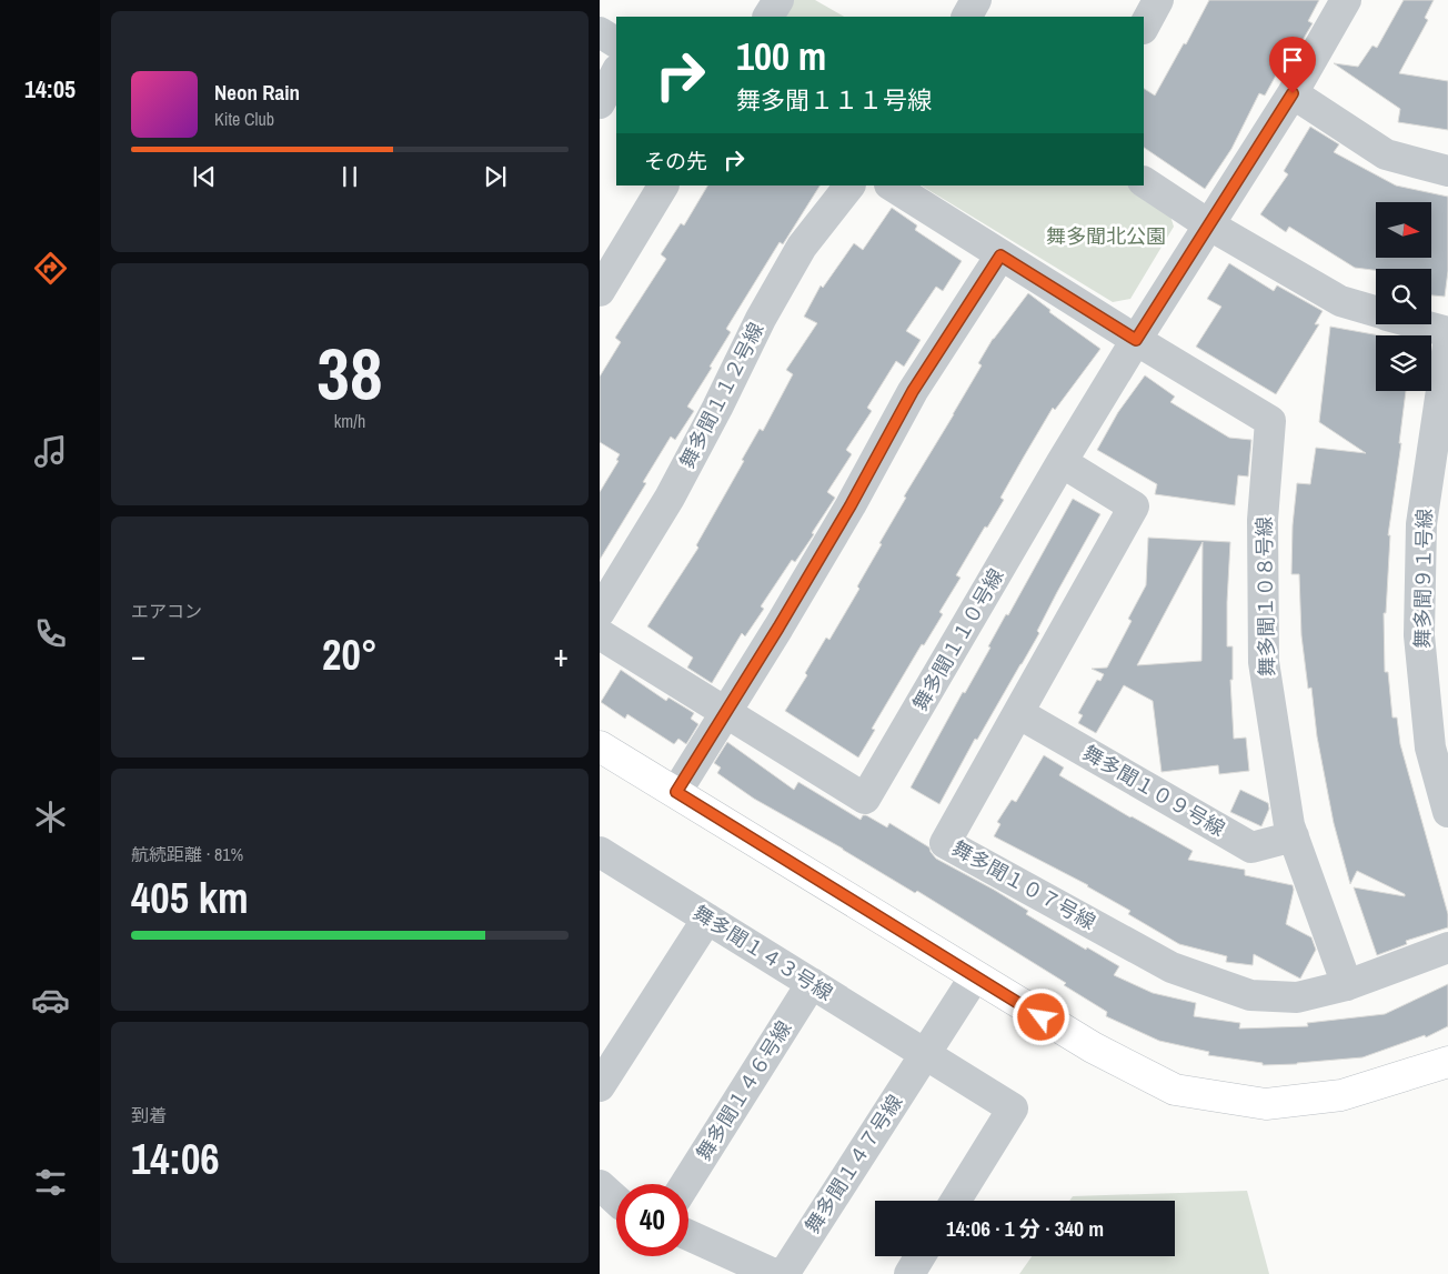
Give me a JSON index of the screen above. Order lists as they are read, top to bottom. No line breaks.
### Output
{"streets":{"street":["舞多聞１１２号線","舞多聞９１号線","舞多聞１０８号線","舞多聞１１０号線","舞多聞１０９号線","舞多聞１０７号線","舞多聞１４３号線","舞多聞１４６号線","舞多聞１４７号線"]},"crossings":[["舞多聞１０８号線","舞多聞１１０号線"],["舞多聞１０８号線","舞多聞１０９号線"],["舞多聞１０８号線","舞多聞１０７号線"],["舞多聞１１０号線","舞多聞１０７号線"],["舞多聞１０９号線","舞多聞１０７号線"],["舞多聞１４３号線","舞多聞１４６号線"],["舞多聞１４３号線","舞多聞１４７号線"]],"parks":["舞多聞北公園"],"north":"right","page":{"tabs":"14:05","turn":["100 m","舞多聞１１１号線"],"song":["Neon Rain","Kite Club"],"then":"その先","tile":[["38","km/h"],"エアコン",["航続距離 · 81%","405 km"],["到着","14:06"]],"heat":["−","20°","+"],"limit":"40","trip":"14:06 · 1 分 · 340 m"}}
